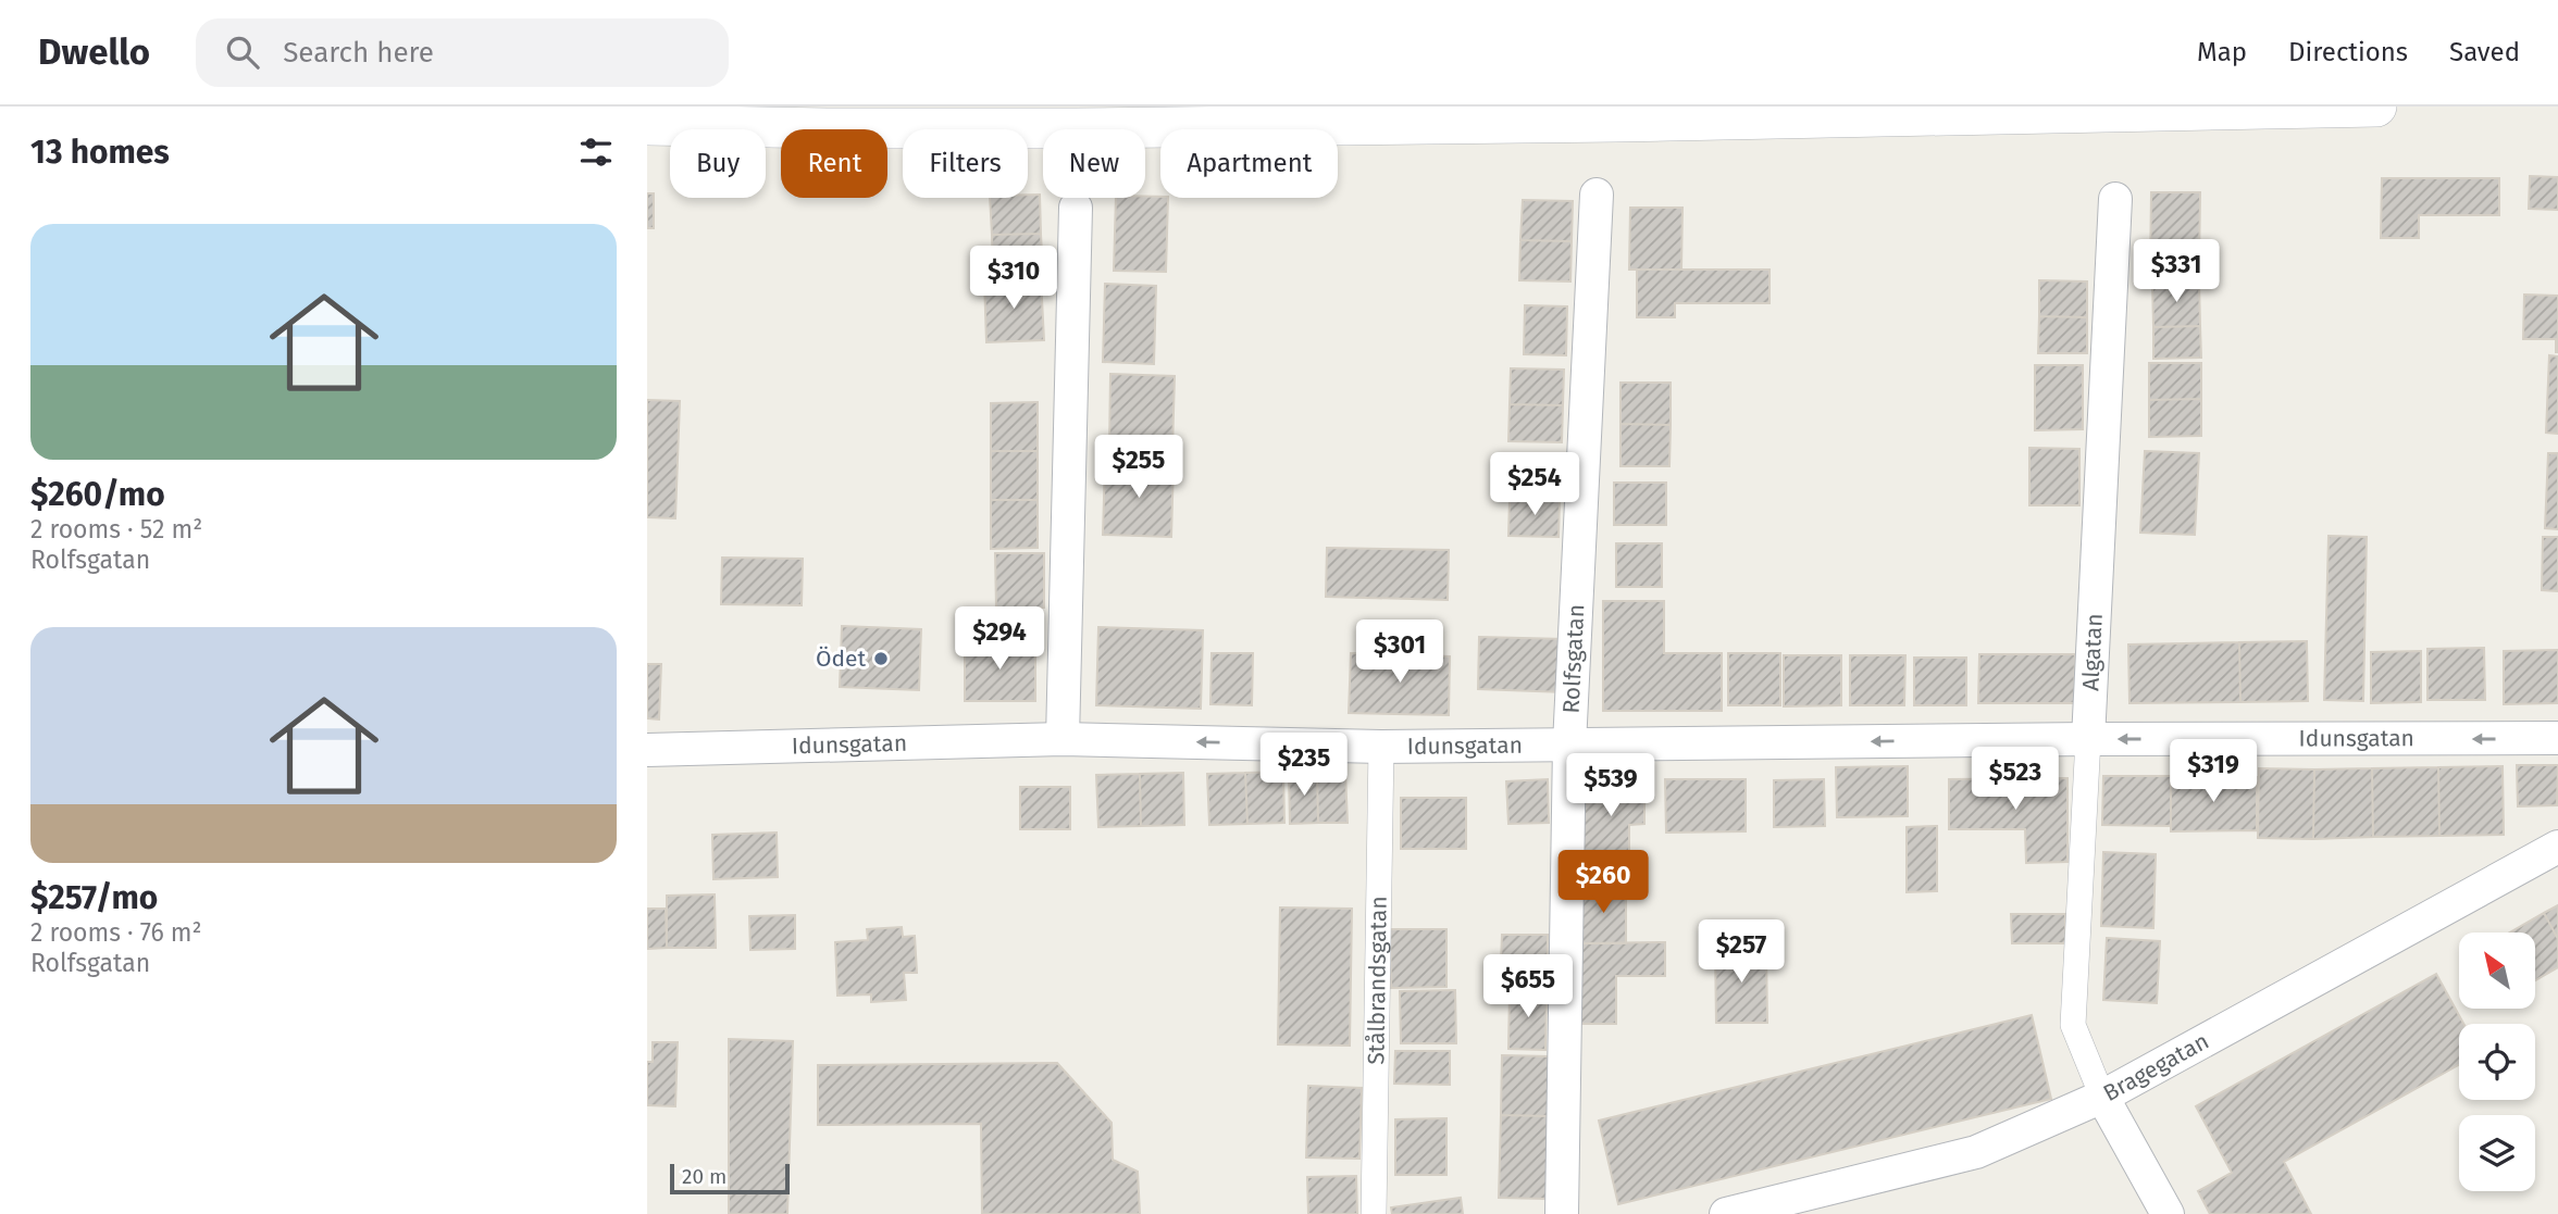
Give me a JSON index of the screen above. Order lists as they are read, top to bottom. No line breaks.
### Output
{"streets":{"street":["Algatan","Rolfsgatan","Idunsgatan","Stålbrandsgatan","Bragegatan"]},"crossings":[["Algatan","Idunsgatan"],["Algatan","Bragegatan"],["Rolfsgatan","Idunsgatan"],["Idunsgatan","Stålbrandsgatan"]],"one_way":["Idunsgatan"],"places":["Ödet"],"scale_bar":"20 m","north":"top left","page":{"header":"Dwello","search":"Search here","nav":["Map","Directions","Saved"],"heading":"13 homes","chip":["Buy","Rent","Filters","New","Apartment"],"list":[{"name":"$260/mo","note":"2 rooms · 52 m² · Rolfsgatan"},{"name":"$257/mo","note":"2 rooms · 76 m² · Rolfsgatan"}],"price":["$331","$310","$255","$254","$294","$301","$235","$319","$523","$539","$260","$257","$655"],"scale":"20 m"}}
